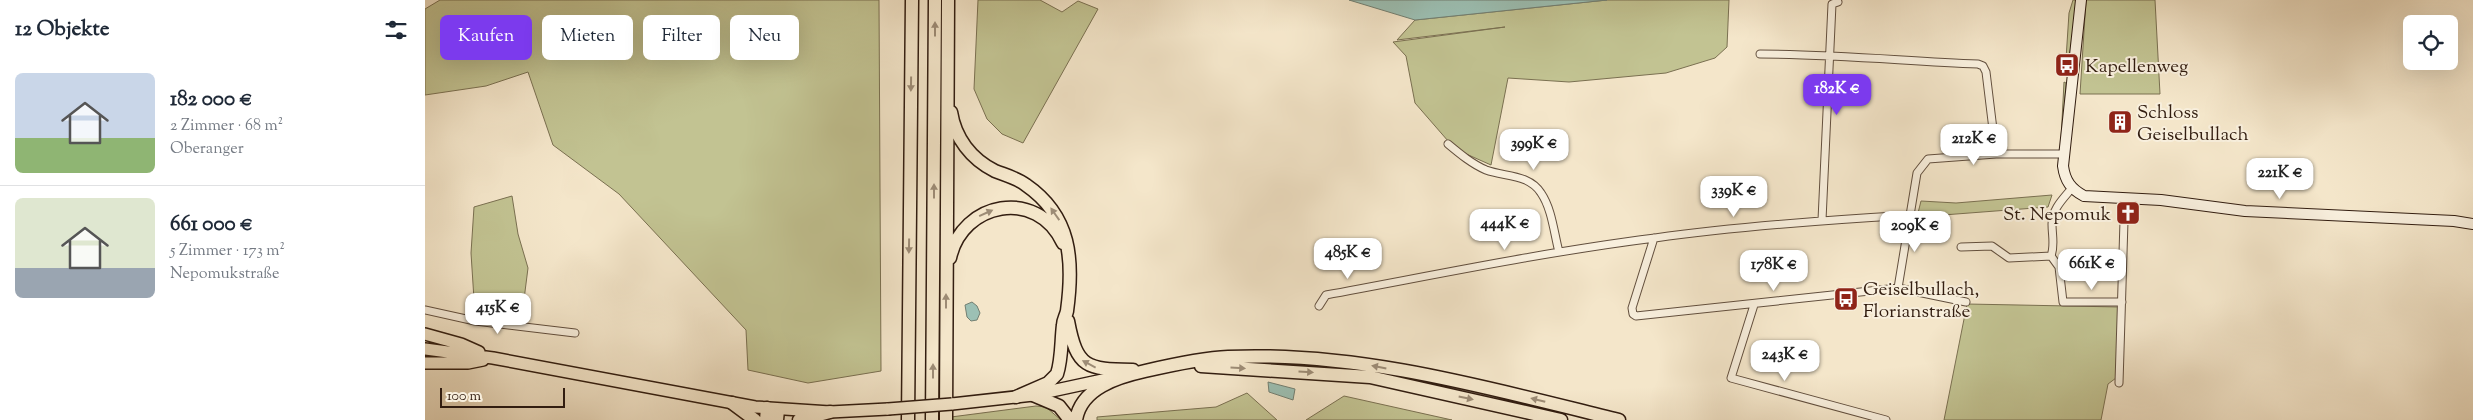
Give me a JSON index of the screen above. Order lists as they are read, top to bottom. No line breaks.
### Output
{"places":{"bus stop":["Kapellenweg","Geiselbullach, Florianstraße"],"building":["Schloss Geiselbullach"],"church":["St. Nepomuk"]},"scale_bar":"100 m","page":{"heading":"12 Objekte","chip":["Kaufen","Mieten","Filter","Neu"],"list":[{"name":"182 000 €","note":"2 Zimmer · 68 m² · Oberanger"},{"name":"661 000 €","note":"5 Zimmer · 173 m² · Nepomukstraße"}],"price":["182K €","212K €","399K €","221K €","339K €","444K €","209K €","485K €","661K €","178K €","415K €","243K €"],"scale":"100 m"}}
